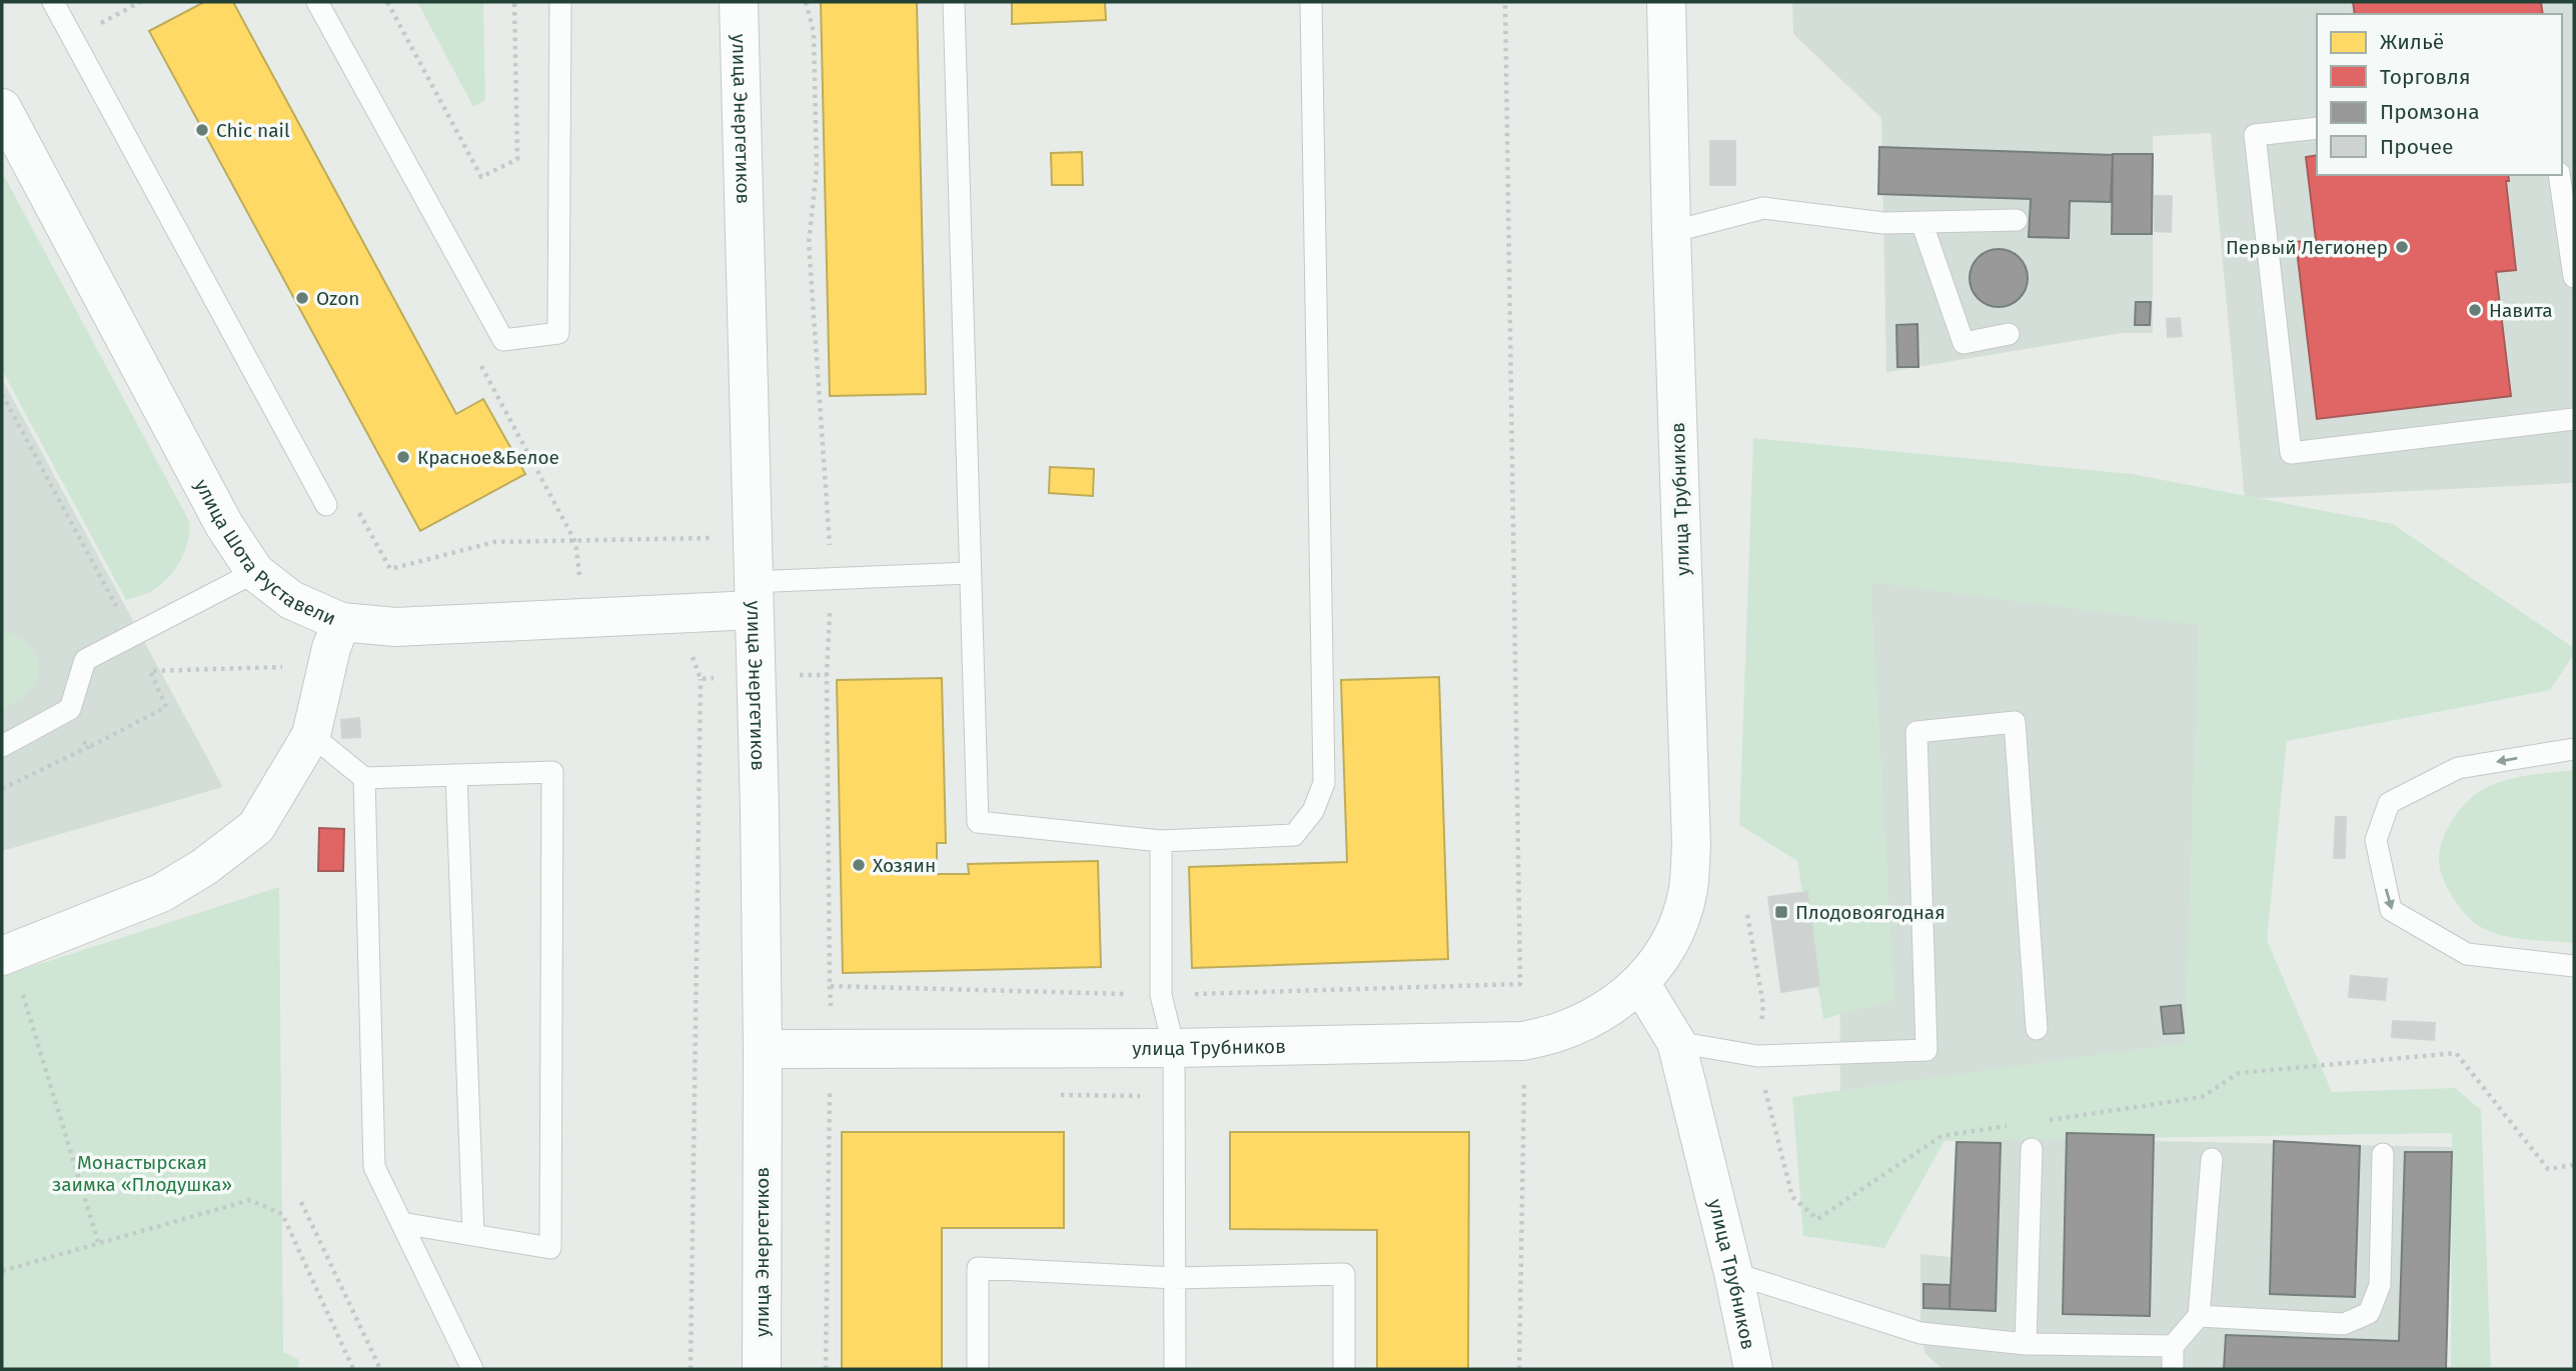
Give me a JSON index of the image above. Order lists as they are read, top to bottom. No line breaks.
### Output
{"streets":{"street":["улица Энергетиков","улица Трубников","улица Шота Руставели"]},"crossings":[["улица Энергетиков","улица Трубников"],["улица Энергетиков","улица Шота Руставели"]],"parks":["Монастырская заимка «Плодушка»"],"places":{"other":["Chic nail","Первый Легионер","Ozon","Навита","Красное&Белое","Хозяин"],"transit":["Плодовоягодная"]},"legend":["Жильё","Торговля","Промзона","Прочее"]}
